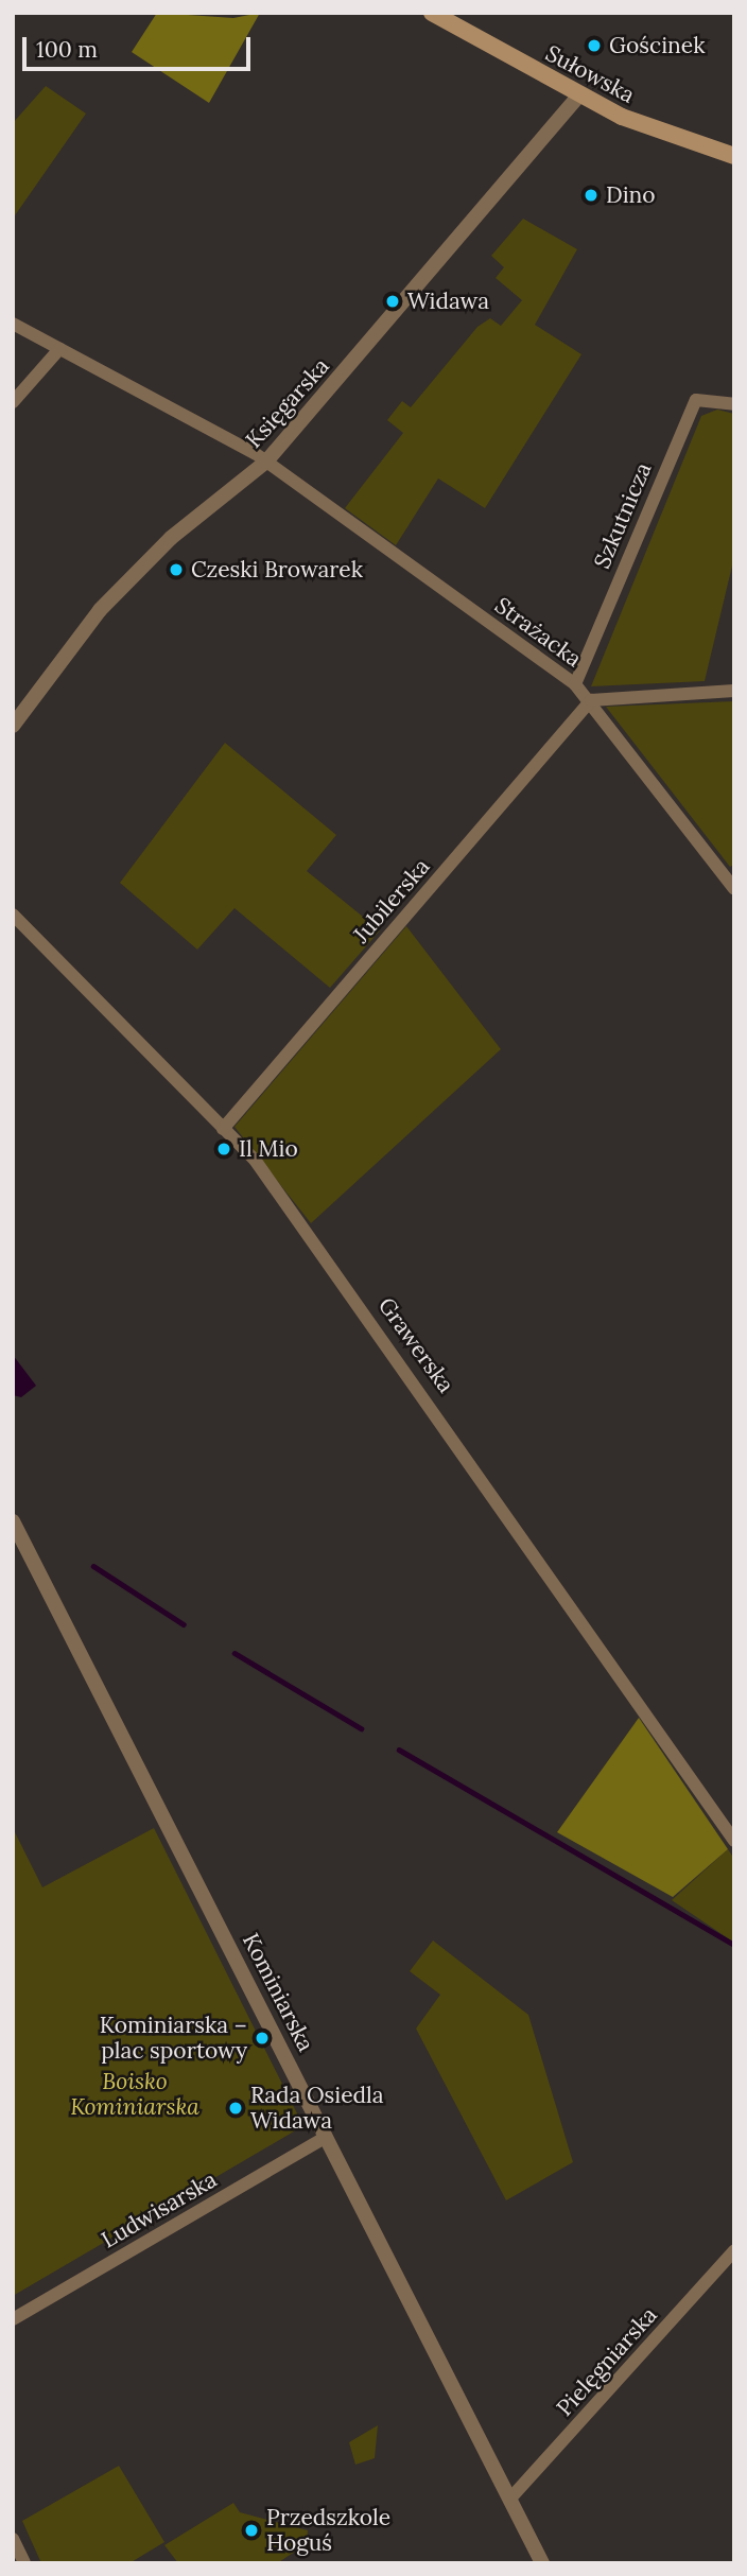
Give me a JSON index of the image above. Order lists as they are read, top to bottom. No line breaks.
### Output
{"streets":{"main road":["Sułowska"],"street":["Księgarska","Szkutnicza","Strażacka","Jubilerska","Grawerska","Kominiarska","Ludwisarska","Pielęgniarska"]},"crossings":[["Sułowska","Księgarska"],["Księgarska","Strażacka"],["Szkutnicza","Strażacka"],["Strażacka","Jubilerska"],["Jubilerska","Grawerska"],["Kominiarska","Ludwisarska"],["Kominiarska","Pielęgniarska"]],"parks":["Boisko Kominiarska"],"places":["Gościnek","Dino","Widawa","Czeski Browarek","Il Mio","Kominiarska – plac sportowy","Rada Osiedla Widawa","Przedszkole Hoguś"],"scale_bar":"100 m"}
